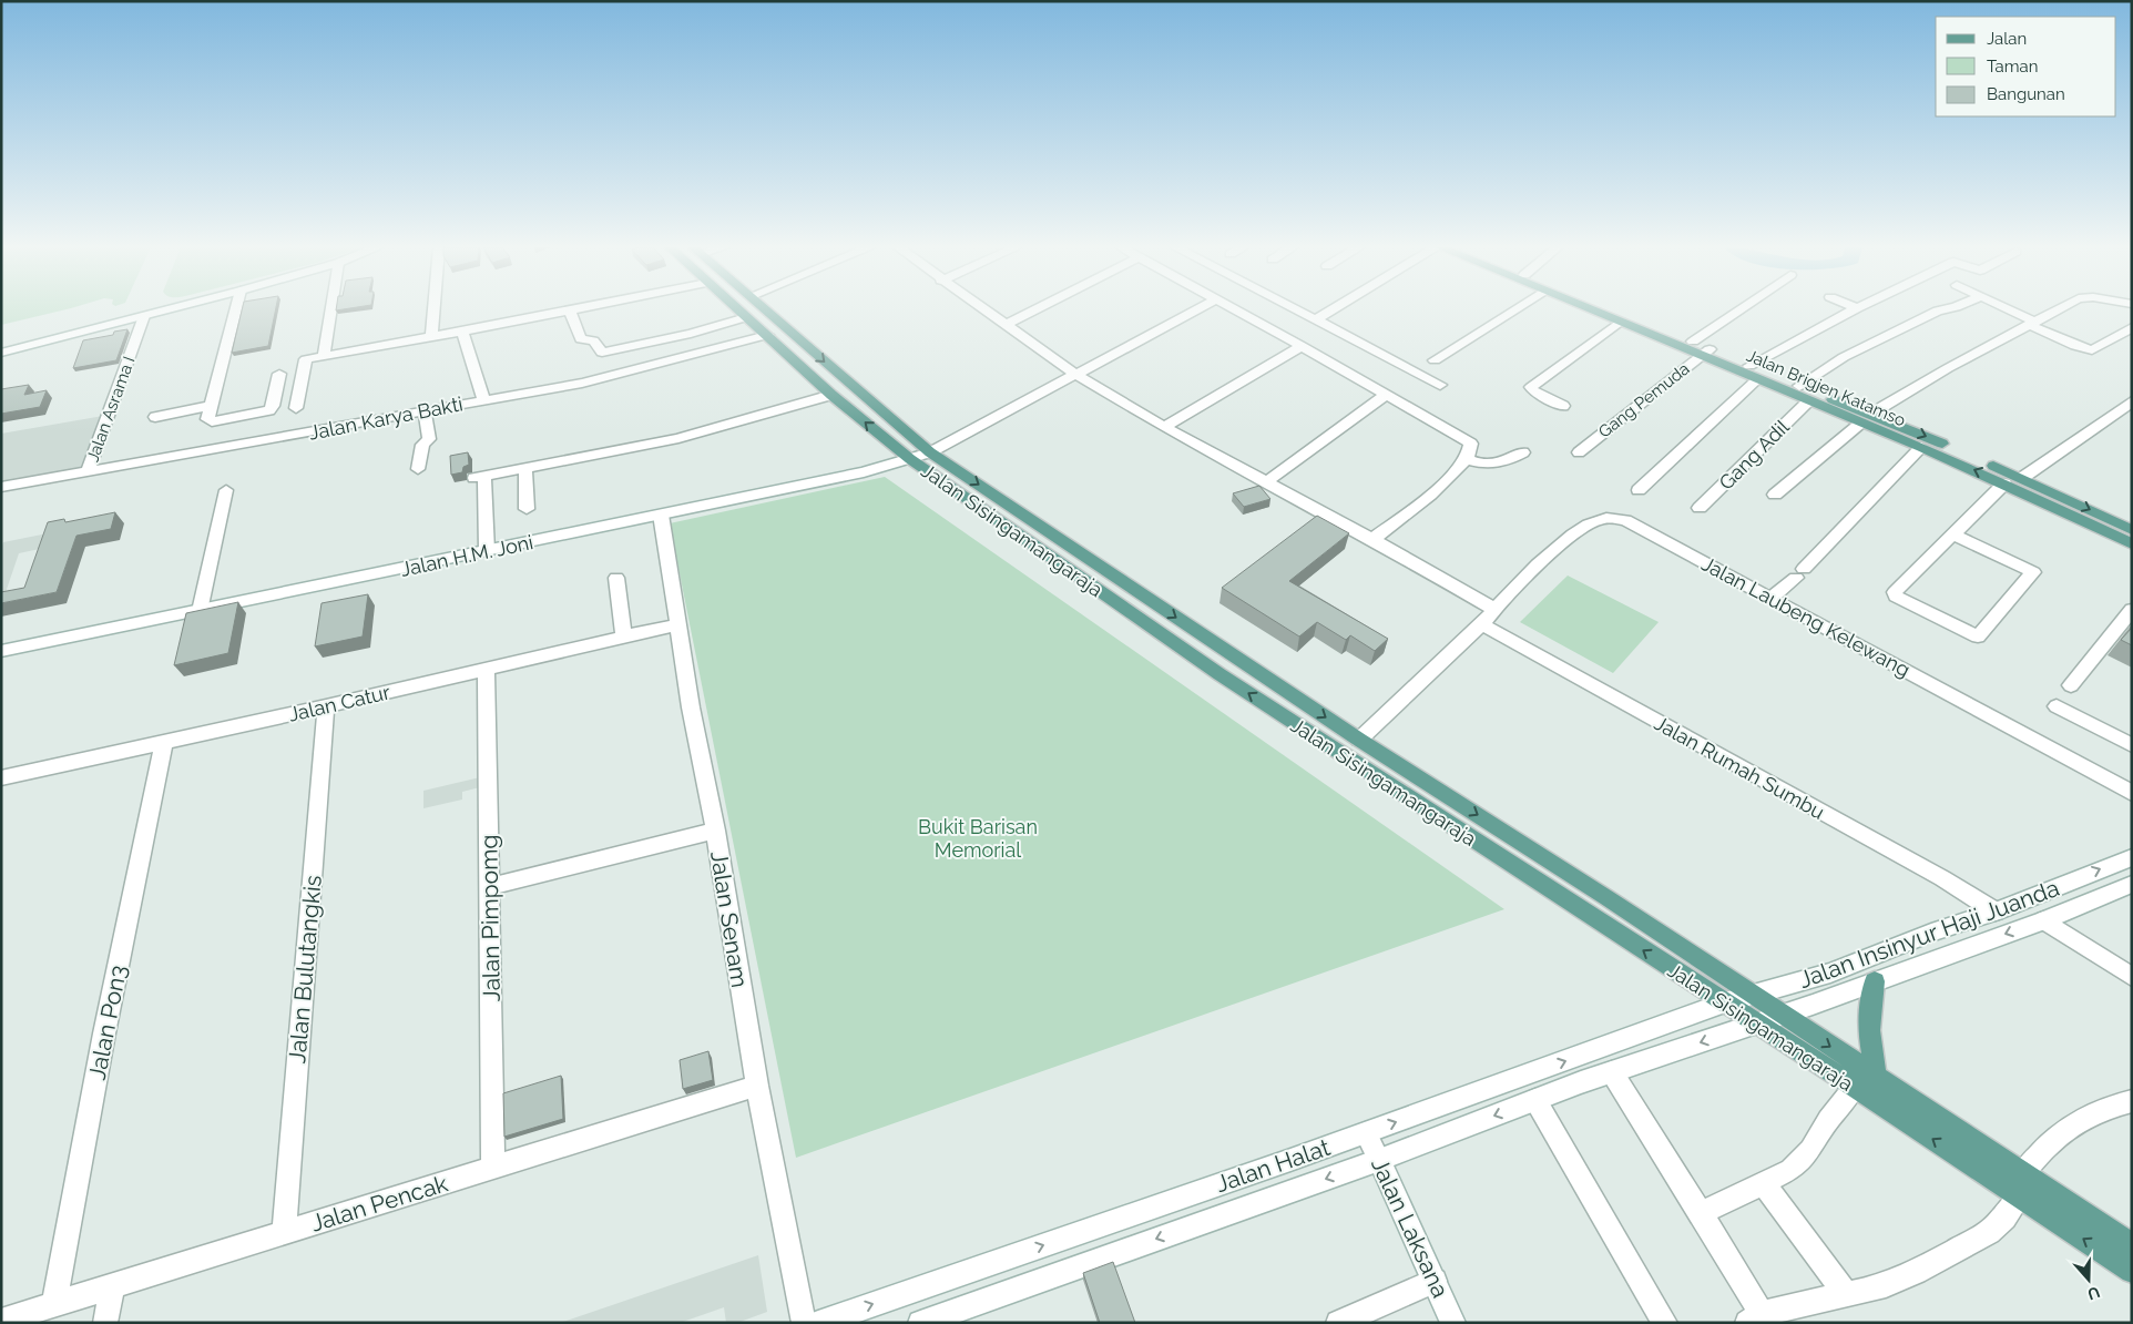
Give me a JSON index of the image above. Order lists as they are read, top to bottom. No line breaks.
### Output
{"streets":{"main road":["Jalan Brigjen Katamso","Jalan Sisingamangaraja"],"street":["Gang Pemuda","Jalan Asrama I","Jalan Karya Bakti","Gang Adil","Jalan H.M. Joni","Jalan Laubeng Kelewang","Jalan Catur","Jalan Rumah Sumbu","Jalan Pimpomg","Jalan Senam","Jalan Insinyur Haji Juanda","Jalan Bulutangkis","Jalan Pon3","Jalan Halat","Jalan Pencak","Jalan Laksana"]},"crossings":[["Jalan Brigjen Katamso","Gang Pemuda"],["Jalan Brigjen Katamso","Gang Adil"],["Jalan Asrama I","Jalan Karya Bakti"],["Jalan Karya Bakti","Jalan Sisingamangaraja"],["Jalan Sisingamangaraja","Jalan H.M. Joni"],["Jalan Sisingamangaraja","Jalan Laubeng Kelewang"],["Jalan Sisingamangaraja","Jalan Insinyur Haji Juanda"],["Jalan Sisingamangaraja","Jalan Halat"],["Jalan H.M. Joni","Jalan Rumah Sumbu"],["Jalan H.M. Joni","Jalan Senam"],["Jalan Laubeng Kelewang","Jalan Rumah Sumbu"],["Jalan Catur","Jalan Pimpomg"],["Jalan Catur","Jalan Senam"],["Jalan Catur","Jalan Bulutangkis"],["Jalan Catur","Jalan Pon3"],["Jalan Rumah Sumbu","Jalan Insinyur Haji Juanda"],["Jalan Pimpomg","Jalan Pencak"],["Jalan Senam","Jalan Pencak"],["Jalan Insinyur Haji Juanda","Jalan Halat"],["Jalan Bulutangkis","Jalan Pencak"],["Jalan Pon3","Jalan Pencak"],["Jalan Halat","Jalan Laksana"]],"parks":["Bukit Barisan Memorial"],"legend":["Jalan","Taman","Bangunan"],"north":"bottom"}
